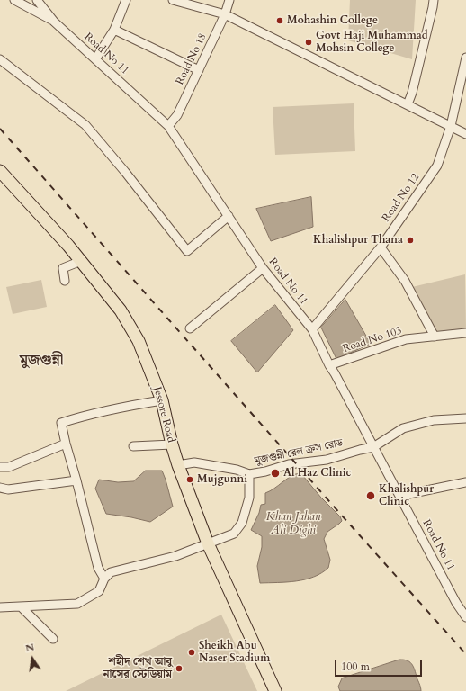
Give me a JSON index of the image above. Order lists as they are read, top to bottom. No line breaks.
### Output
{"streets":{"highway":["Jessore Road"],"street":["Road No 11","Road No 18","Road No 12","Road No 103","মুজগুন্নী রেল ক্রস রোড"]},"crossings":[["Road No 11","Road No 18"],["Road No 11","Road No 12"],["Road No 11","Road No 103"],["Road No 11","মুজগুন্নী রেল ক্রস রোড"],["Jessore Road","মুজগুন্নী রেল ক্রস রোড"]],"districts":["মুজগুন্নী"],"water":["Khan Jahan Ali Dighi"],"places":["Mohashin College","Govt Haji Muhammad Mohsin College","Khalishpur Thana","Al Haz Clinic","Mujgunni","Khalishpur Clinic","Sheikh Abu Naser Stadium","শহীদ শেখ আবু নাসের স্টেডিয়াম"],"scale_bar":"100 m","north":"top"}
